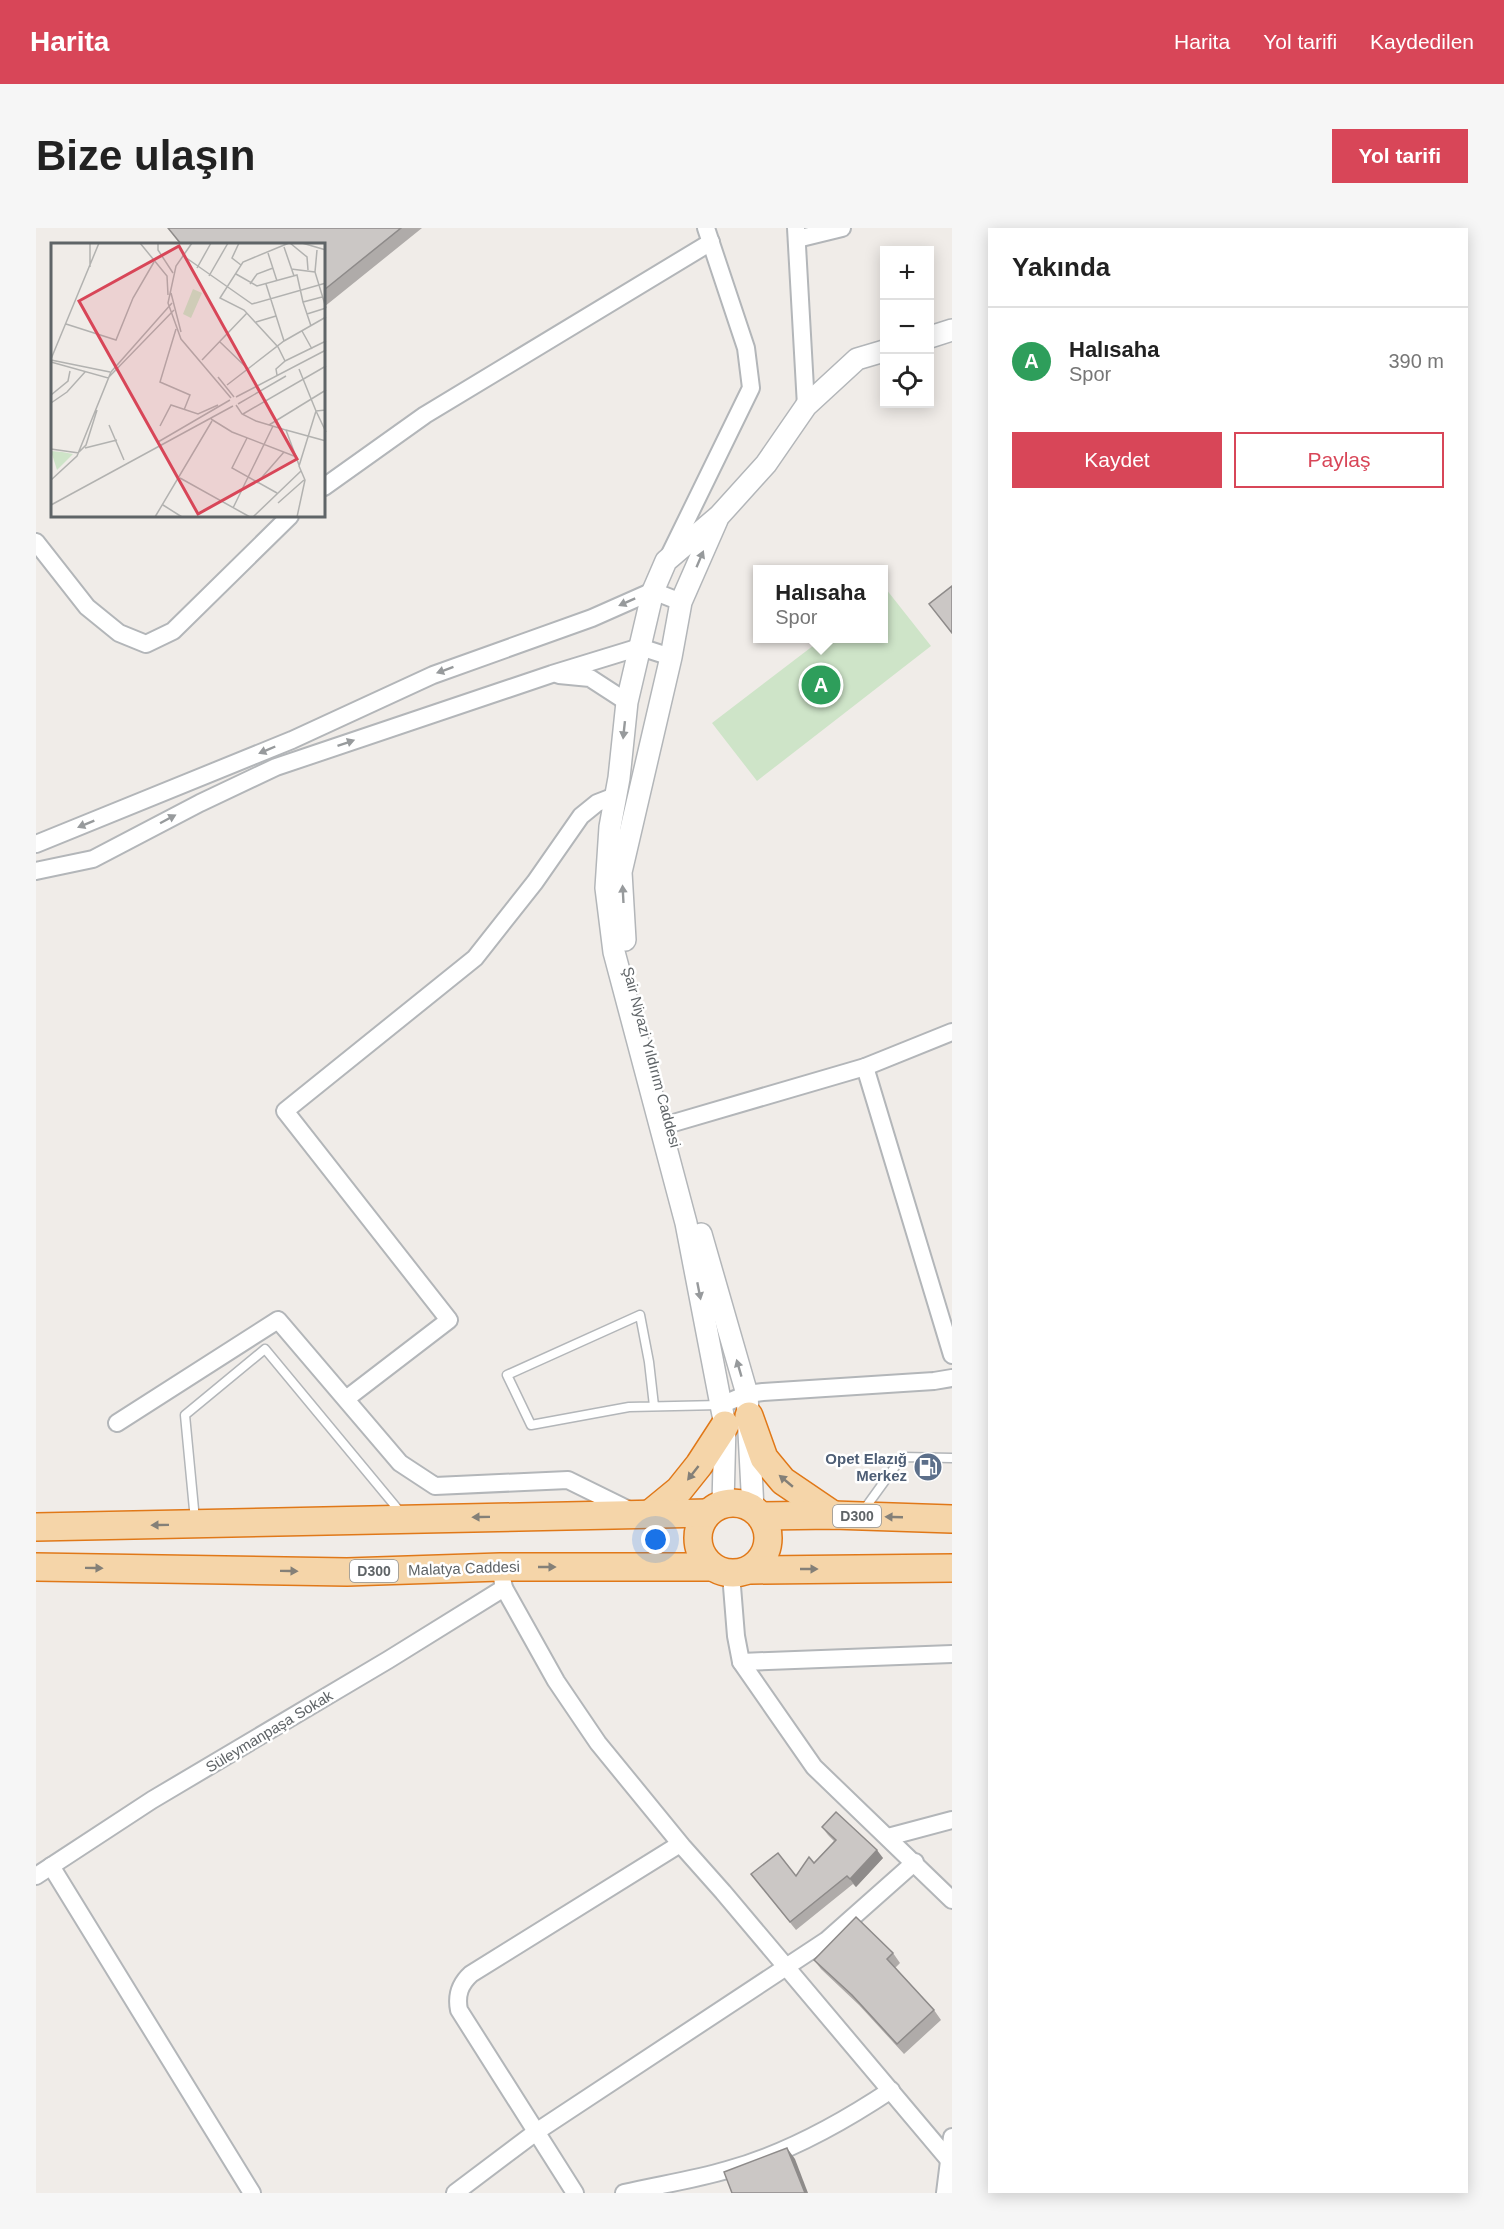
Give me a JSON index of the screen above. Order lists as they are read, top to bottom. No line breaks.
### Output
{"streets":{"highway":["D300","Malatya Caddesi"],"street":["Şair Niyazi Yıldırım Caddesi","Süleymanpaşa Sokak"]},"crossings":[["Şair Niyazi Yıldırım Caddesi","D300"],["Şair Niyazi Yıldırım Caddesi","Malatya Caddesi"],["D300","Malatya Caddesi"],["Malatya Caddesi","Süleymanpaşa Sokak"]],"places":{"fuel station":["Opet Elazığ Merkez"]},"page":{"header":"Harita","nav":["Harita","Yol tarifi","Kaydedilen"],"buttons":["Yol tarifi",["Kaydet","Paylaş"]],"title":"Bize ulaşın","heading":"Yakında","map_buttons":["+","−"],"list":[{"mark":"A","name":"Halısaha","note":"Spor","value":"390 m"}],"popup":["Halısaha","Spor"],"pins":"A"}}
